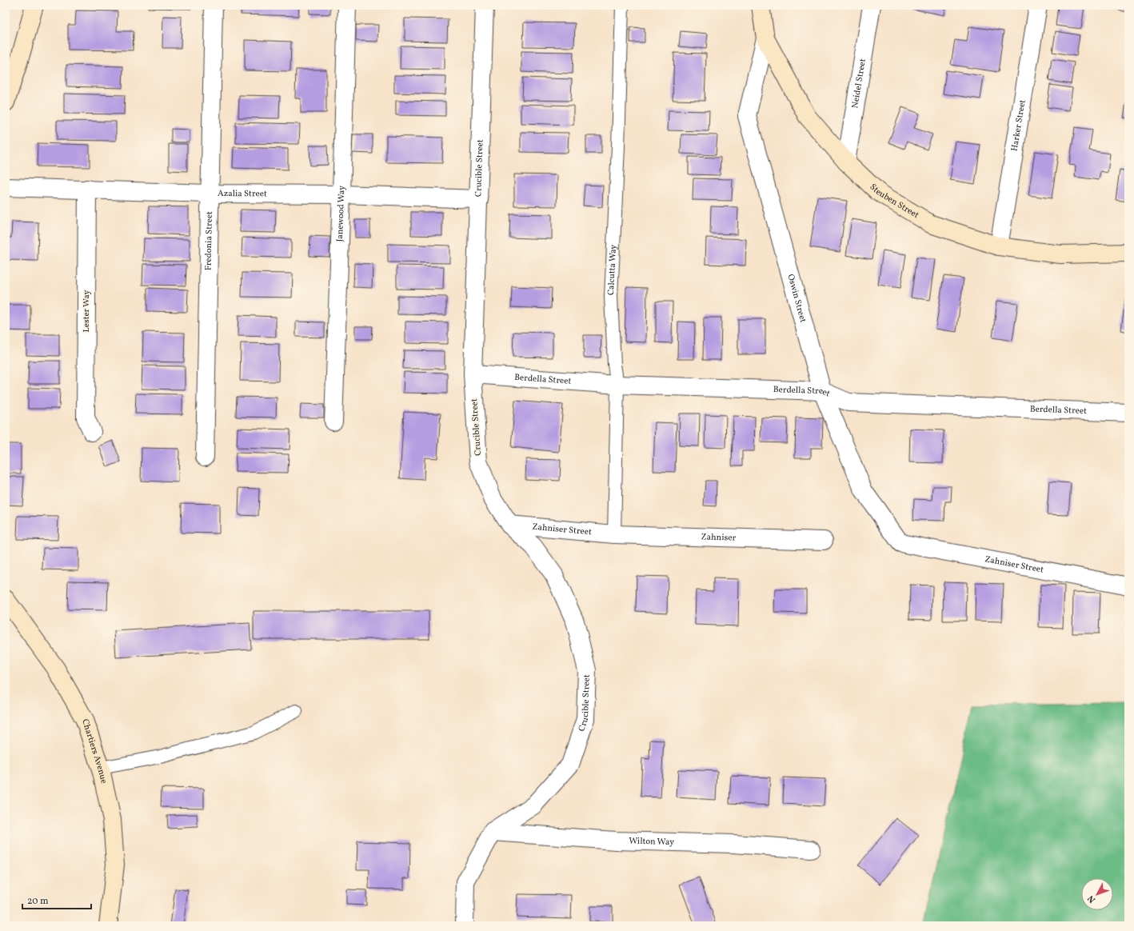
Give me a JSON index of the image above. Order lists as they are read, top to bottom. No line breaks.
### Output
{"streets":{"street":["Neidel Street","Harker Street","Crucible Street","Azalia Street","Steuben Street","Janewood Way","Fredonia Street","Oswin Street","Lester Way","Berdella Street","Zahniser Street","Zahniser","Chartiers Avenue","Wilton Way"],"lane":["Calcutta Way"]},"crossings":[["Neidel Street","Steuben Street"],["Harker Street","Steuben Street"],["Crucible Street","Azalia Street"],["Crucible Street","Berdella Street"],["Crucible Street","Zahniser Street"],["Crucible Street","Wilton Way"],["Azalia Street","Janewood Way"],["Azalia Street","Fredonia Street"],["Azalia Street","Lester Way"],["Steuben Street","Oswin Street"],["Calcutta Way","Berdella Street"],["Calcutta Way","Zahniser Street"],["Calcutta Way","Zahniser"],["Oswin Street","Berdella Street"],["Oswin Street","Zahniser Street"],["Zahniser Street","Zahniser"]],"scale_bar":"20 m","north":"bottom left"}
